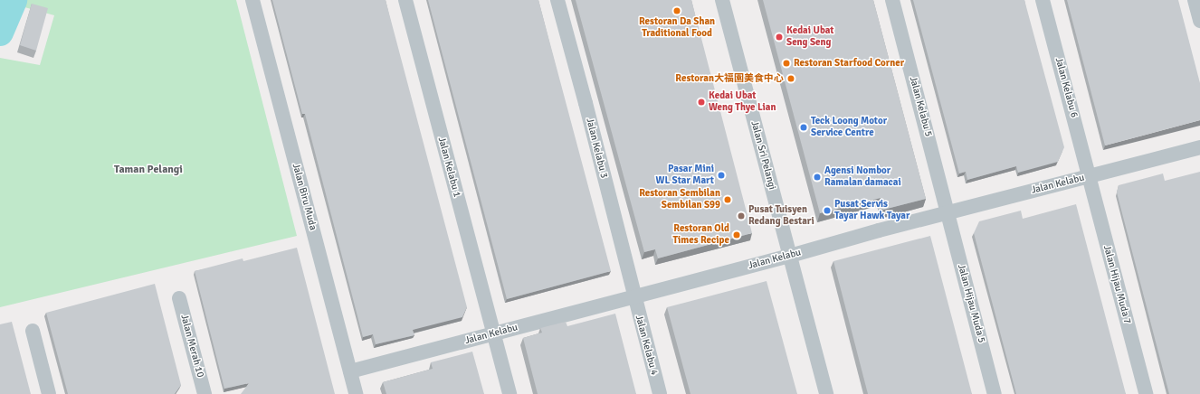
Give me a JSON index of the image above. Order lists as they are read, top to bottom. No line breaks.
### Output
{"streets":{"street":["Jalan Kelabu 6","Jalan Kelabu 5","Jalan Kelabu 3","Jalan Sri Pelangi","Jalan Kelabu 1","Jalan Kelabu","Jalan Biru Muda","Jalan Hijau Muda 7","Jalan Hijau Muda 5","Jalan Kelabu 4","Jalan Merah 10"]},"crossings":[["Jalan Kelabu 6","Jalan Kelabu"],["Jalan Kelabu 6","Jalan Hijau Muda 7"],["Jalan Kelabu 5","Jalan Kelabu"],["Jalan Kelabu 5","Jalan Hijau Muda 5"],["Jalan Kelabu 3","Jalan Kelabu"],["Jalan Kelabu 3","Jalan Kelabu 4"],["Jalan Sri Pelangi","Jalan Kelabu"],["Jalan Kelabu 1","Jalan Kelabu"],["Jalan Kelabu","Jalan Biru Muda"],["Jalan Kelabu","Jalan Hijau Muda 7"],["Jalan Kelabu","Jalan Hijau Muda 5"],["Jalan Kelabu","Jalan Kelabu 4"]],"districts":["Taman Pelangi"],"places":["Restoran Da Shan Traditional Food","Kedai Ubat Seng Seng","Restoran Starfood Corner","Restoran大福園美食中心","Kedai Ubat Weng Thye Lian","Teck Loong Motor Service Centre","Pasar Mini WL Star Mart","Agensi Nombor Ramalan damacai","Restoran Sembilan Sembilan S99","Pusat Servis Tayar Hawk Tayar","Pusat Tuisyen Redang Bestari","Restoran Old Times Recipe"]}
